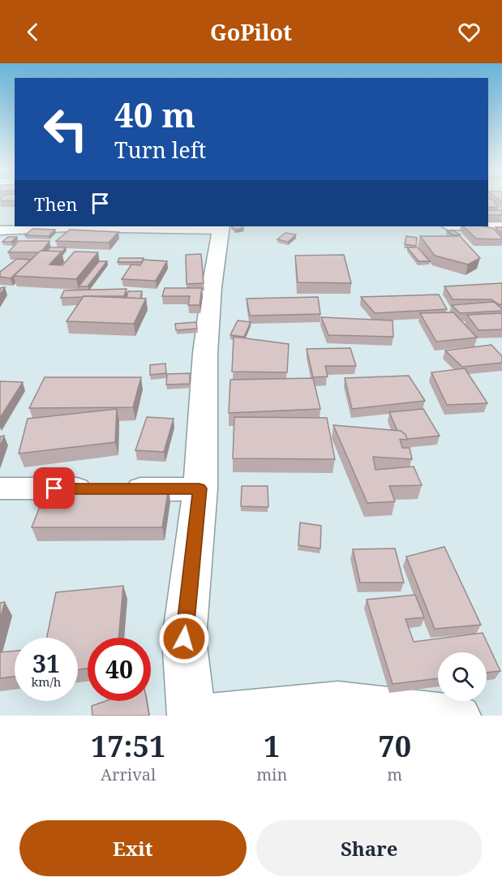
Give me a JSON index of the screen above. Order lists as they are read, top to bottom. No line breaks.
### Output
{"page":{"header":"GoPilot","turn":["40 m","Turn left"],"then":"Then","speed":"31 km/h","limit":"40","eta":["17:51","Arrival","1","min","70","m"],"buttons":["Exit","Share"]}}
